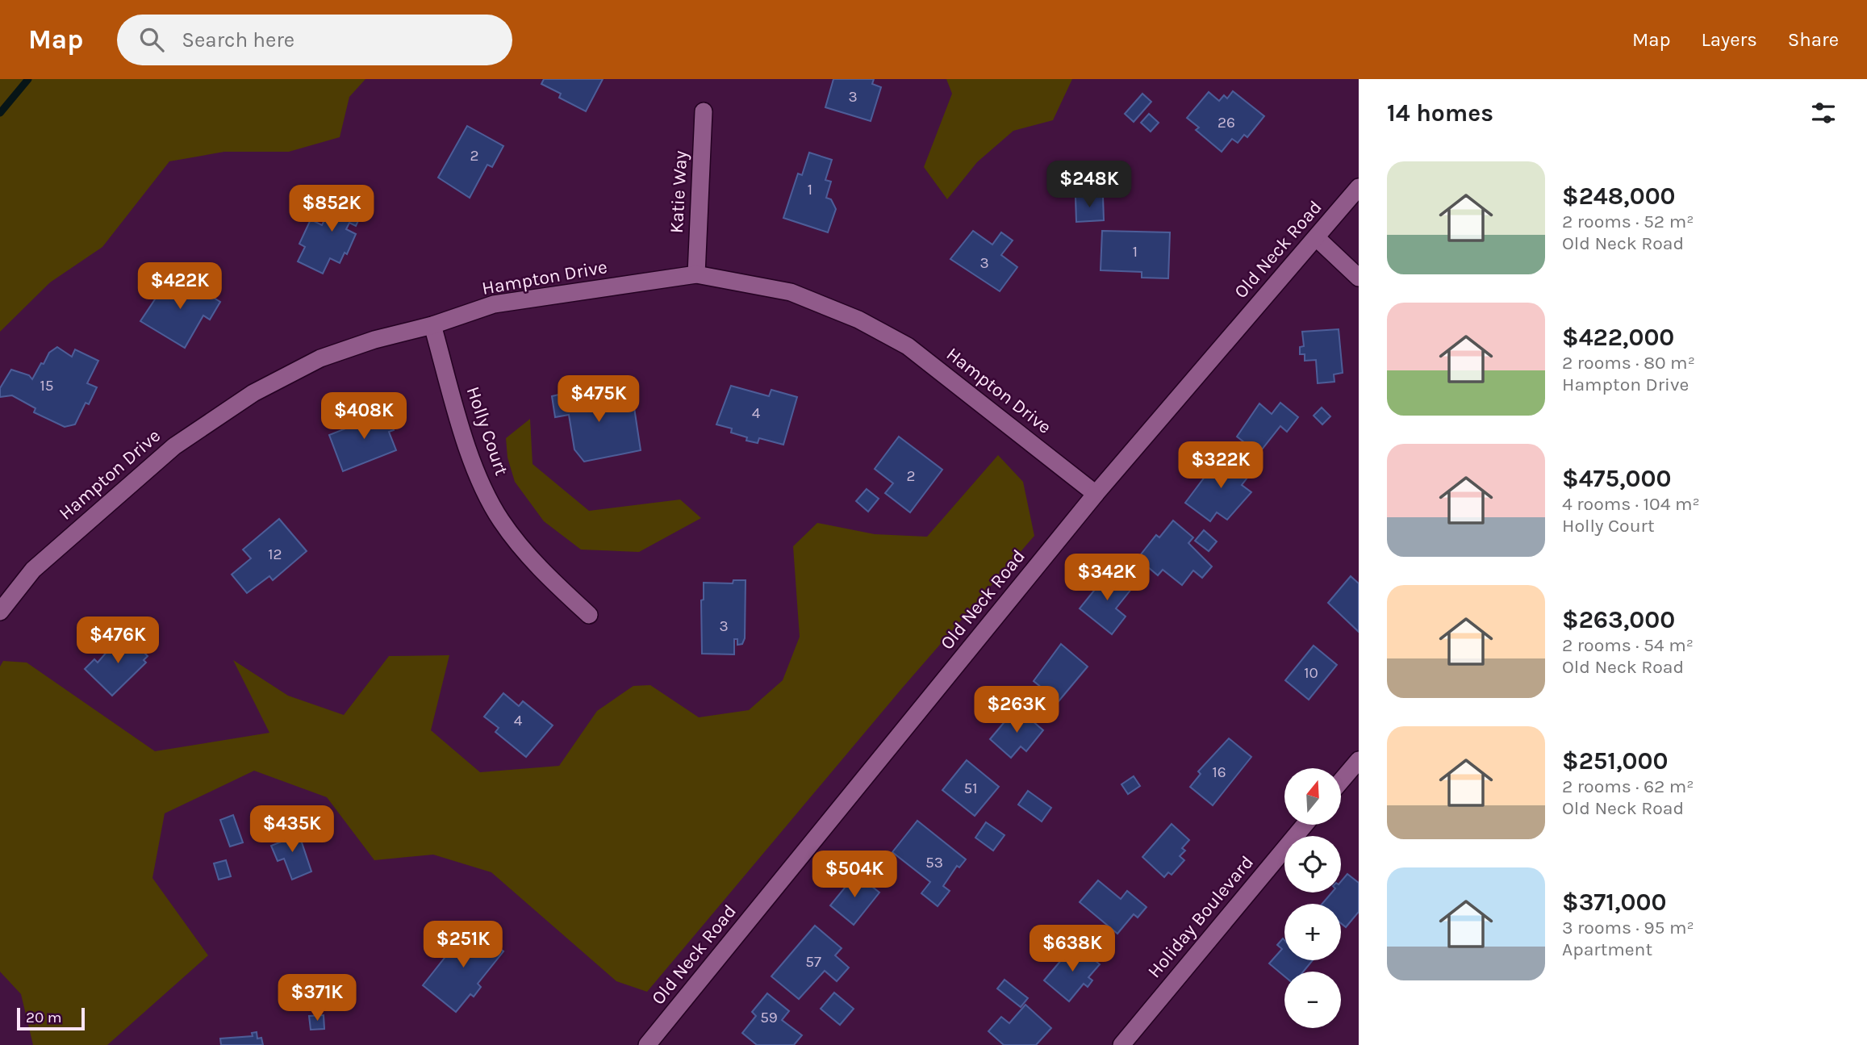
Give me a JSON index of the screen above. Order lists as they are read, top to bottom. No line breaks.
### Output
{"streets":{"street":["Katie Way","Old Neck Road","Hampton Drive","Holly Court","Holiday Boulevard"]},"crossings":[["Katie Way","Hampton Drive"],["Old Neck Road","Hampton Drive"],["Hampton Drive","Holly Court"]],"house_numbers":["3","26","2","1","1","3","15","4","2","12","3","10","4","16","51","53","57","59"],"scale_bar":"20 m","north":"top","page":{"header":"Map","search":"Search here","nav":["Map","Layers","Share"],"heading":"14 homes","list":[{"name":"$248,000","note":"2 rooms · 52 m² · Old Neck Road"},{"name":"$422,000","note":"2 rooms · 80 m² · Hampton Drive"},{"name":"$475,000","note":"4 rooms · 104 m² · Holly Court"},{"name":"$263,000","note":"2 rooms · 54 m² · Old Neck Road"},{"name":"$251,000","note":"2 rooms · 62 m² · Old Neck Road"},{"name":"$371,000","note":"3 rooms · 95 m² · Apartment"}],"price":["$248K","$852K","$422K","$475K","$408K","$322K","$342K","$476K","$263K","$435K","$504K","$251K","$638K","$371K"],"map_buttons":["+","−"],"scale":"20 m"}}
